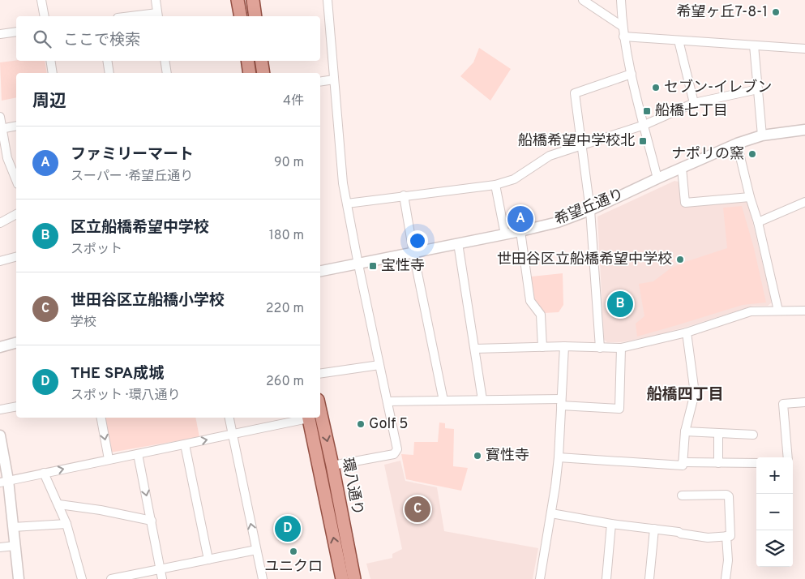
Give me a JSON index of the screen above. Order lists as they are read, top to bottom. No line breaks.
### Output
{"streets":{"main road":["環八通り"],"street":["希望丘通り"]},"districts":["船橋四丁目"],"places":{"other":["希望ヶ丘7-8-1","セブン-イレブン","ナポリの窯","世田谷区立船橋希望中学校","Golf 5","寳性寺","ユニクロ"],"transit":["船橋七丁目","船橋希望中学校北","宝性寺"]},"page":{"search":"ここで検索","heading":["周辺","4件"],"list":[{"mark":"A","name":"ファミリーマート","note":"スーパー · 希望丘通り","value":"90 m"},{"mark":"B","name":"区立船橋希望中学校","note":"スポット","value":"180 m"},{"mark":"C","name":"世田谷区立船橋小学校","note":"学校","value":"220 m"},{"mark":"D","name":"THE SPA成城","note":"スポット · 環八通り","value":"260 m"}],"pins":["A","B","C","D"],"map_buttons":["+","−"]}}
